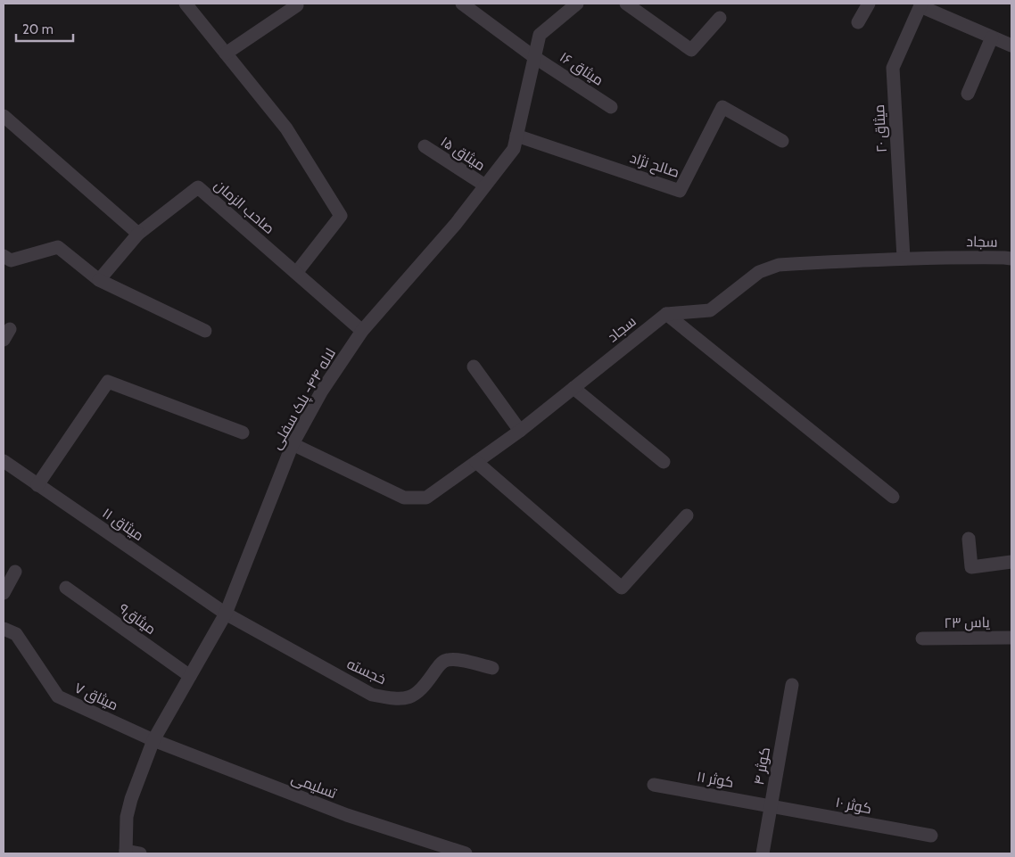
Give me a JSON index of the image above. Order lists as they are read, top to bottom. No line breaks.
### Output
{"streets":{"street":["میثاق ۱۶","میثاق ۲۰","میثاق ۱۵","صالح نژاد","صاحب الزمان","سجاد","لاله ۴۴- پلک سفلی","میثاق ۱۱","میثاق۹","یاس ۲۳","خجسته","میثاق ۷","کوثر ۴","کوثر ۱۱","تسلیمی","کوثر ۱۰"]},"crossings":[["میثاق ۱۶","لاله ۴۴- پلک سفلی"],["میثاق ۲۰","سجاد"],["میثاق ۱۵","لاله ۴۴- پلک سفلی"],["صالح نژاد","لاله ۴۴- پلک سفلی"],["صاحب الزمان","لاله ۴۴- پلک سفلی"],["سجاد","لاله ۴۴- پلک سفلی"],["لاله ۴۴- پلک سفلی","میثاق ۱۱"],["لاله ۴۴- پلک سفلی","میثاق۹"],["لاله ۴۴- پلک سفلی","خجسته"],["لاله ۴۴- پلک سفلی","میثاق ۷"],["لاله ۴۴- پلک سفلی","تسلیمی"],["میثاق ۱۱","خجسته"],["میثاق ۷","تسلیمی"],["کوثر ۴","کوثر ۱۱"],["کوثر ۴","کوثر ۱۰"],["کوثر ۱۱","کوثر ۱۰"]],"scale_bar":"20 m"}
